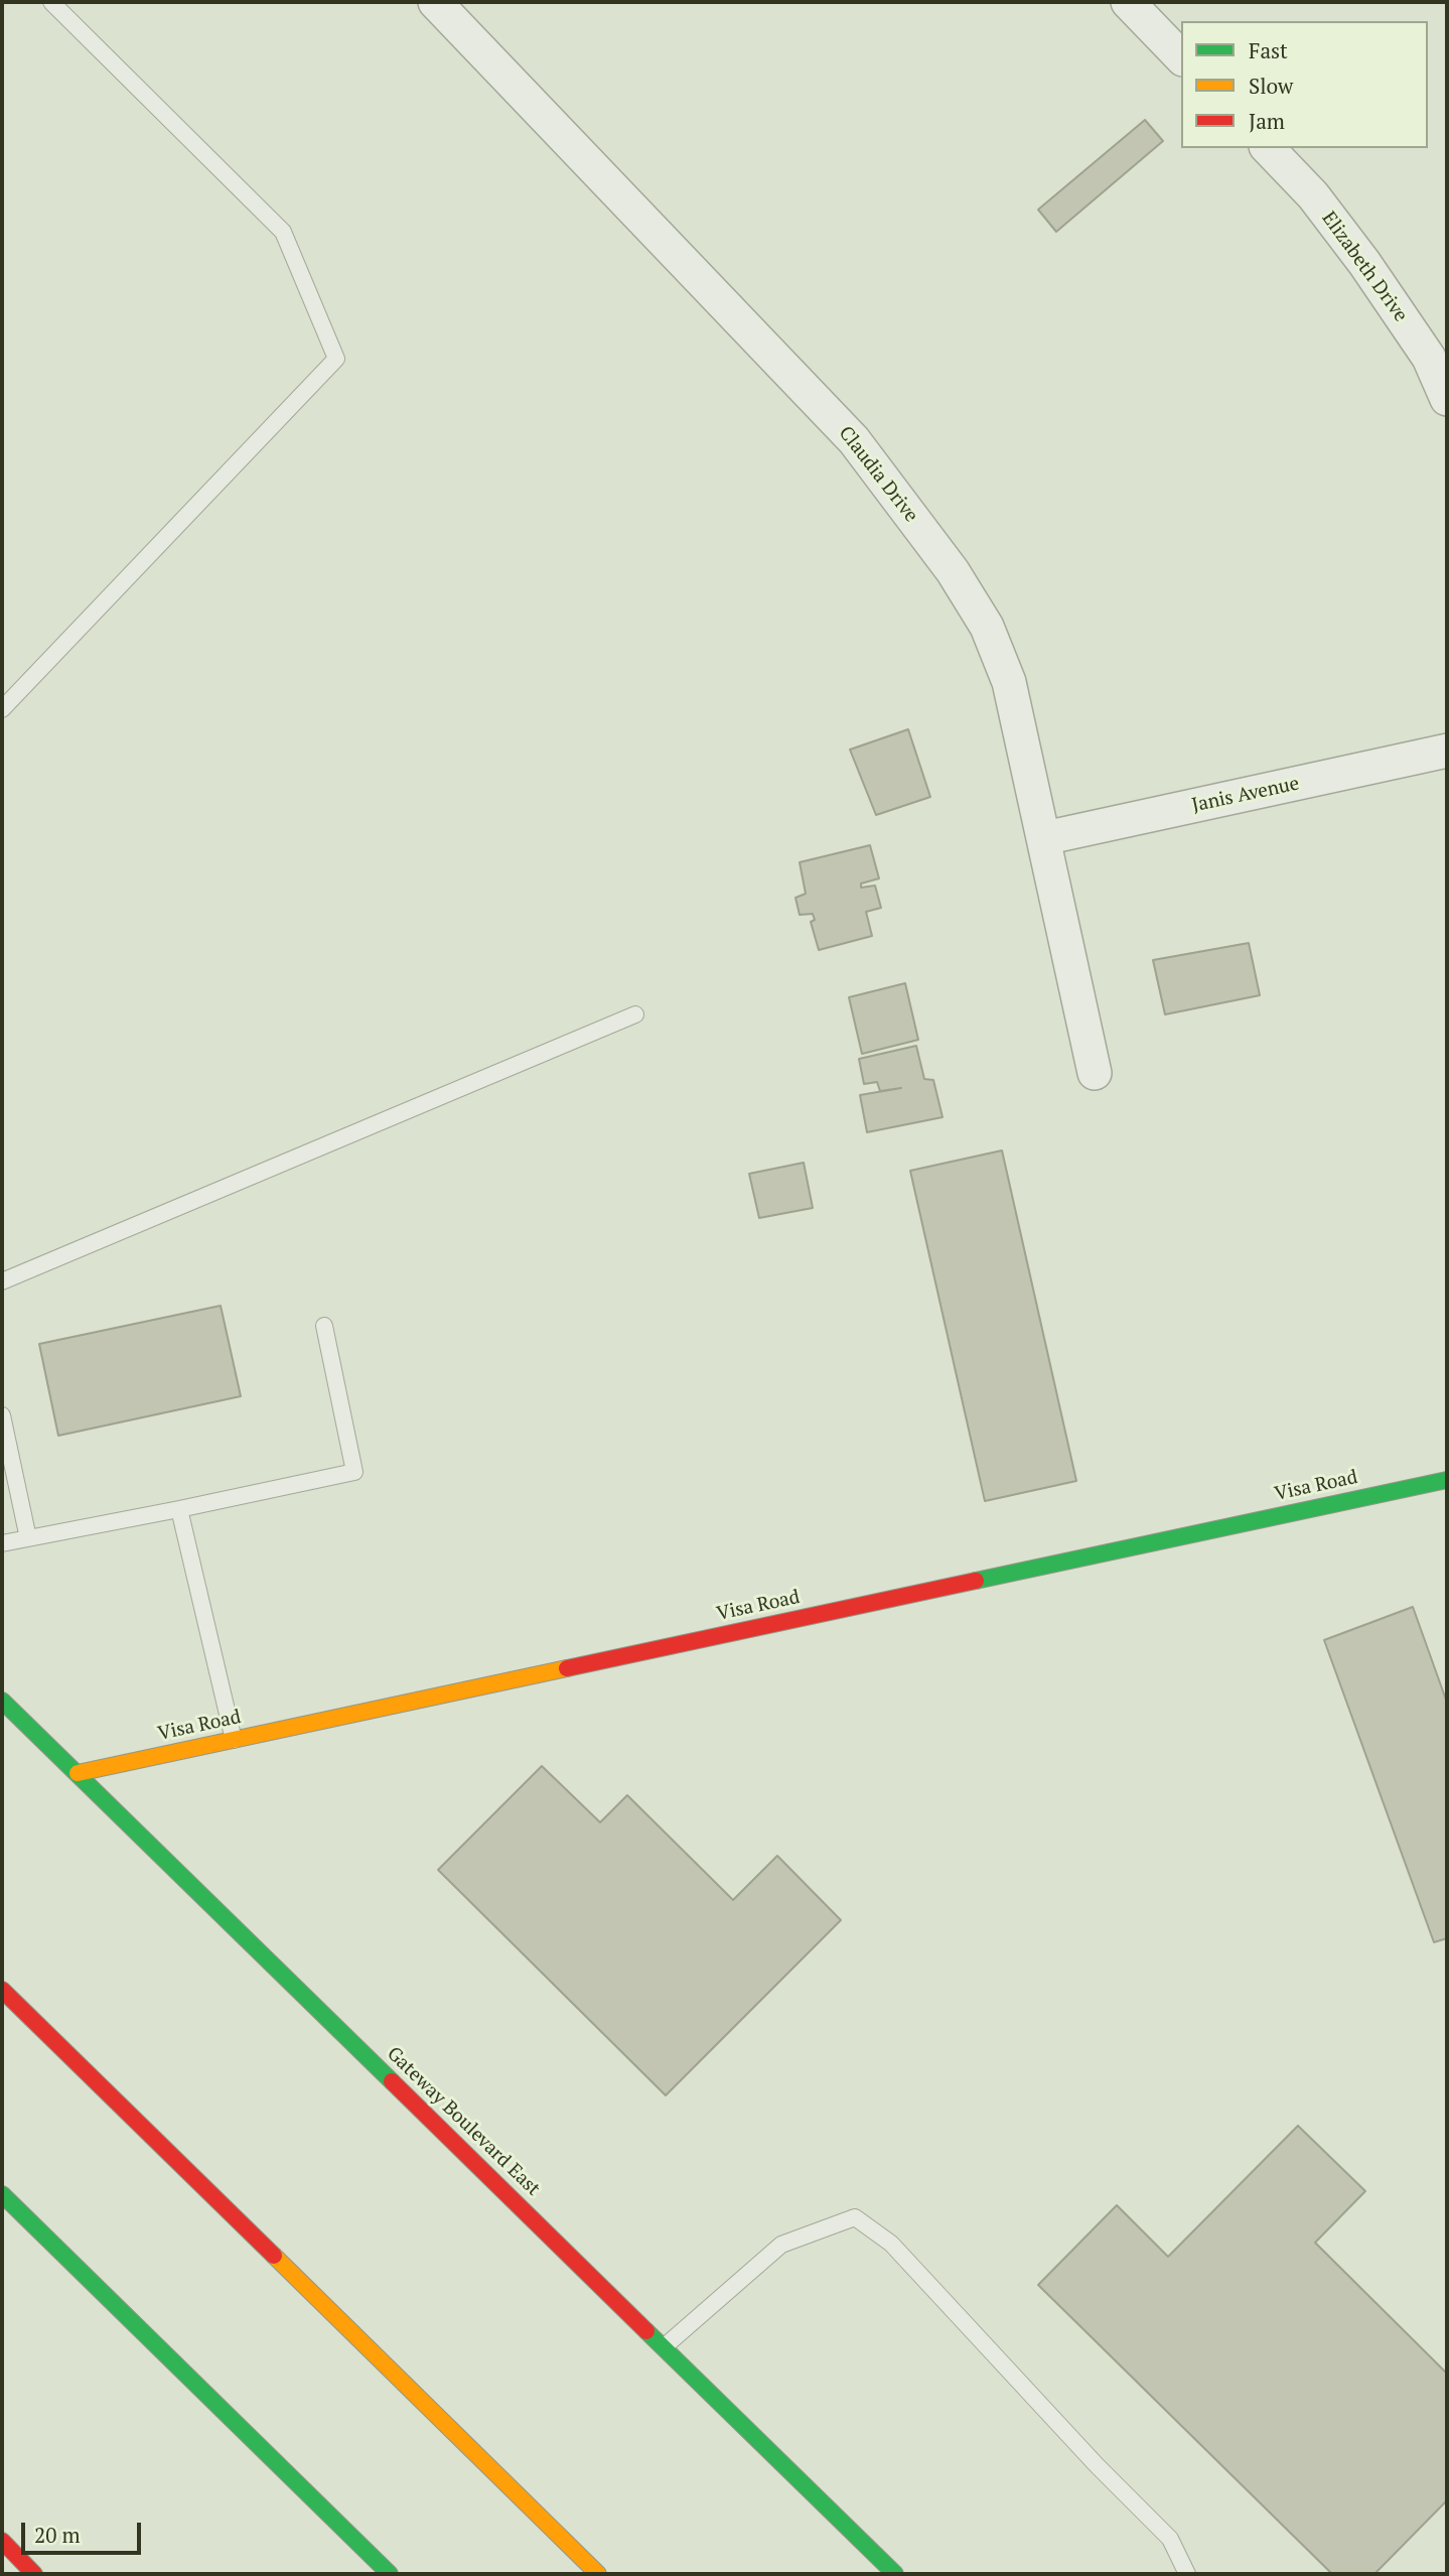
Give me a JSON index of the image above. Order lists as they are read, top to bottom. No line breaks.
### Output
{"streets":{"main road":["Visa Road","Gateway Boulevard East"],"street":["Elizabeth Drive","Claudia Drive","Janis Avenue"]},"crossings":[["Claudia Drive","Janis Avenue"],["Visa Road","Gateway Boulevard East"]],"legend":["Fast","Slow","Jam"],"scale_bar":"20 m"}
